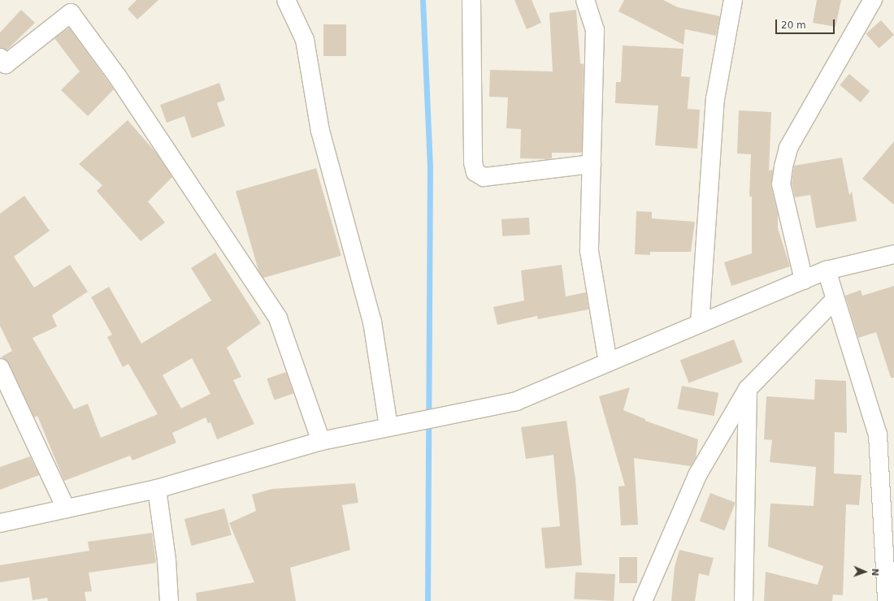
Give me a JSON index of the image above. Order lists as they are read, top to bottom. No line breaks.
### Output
{"scale_bar":"20 m","north":"right"}
